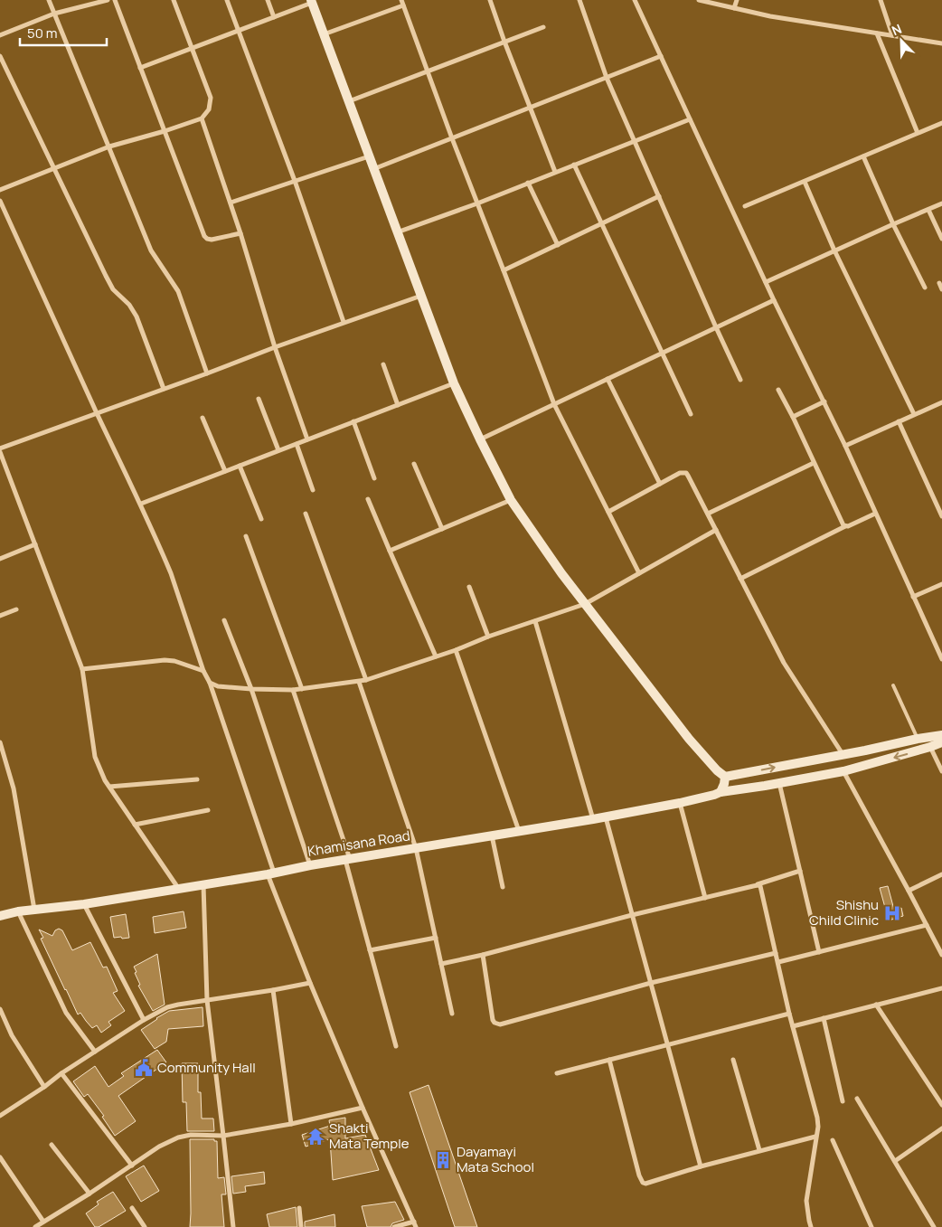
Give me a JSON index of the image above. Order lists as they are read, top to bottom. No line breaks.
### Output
{"streets":{"street":["Khamisana Road"]},"places":{"hospital":["Shishu Child Clinic"],"public building":["Community Hall"],"temple":["Shakti Mata Temple"],"building":["Dayamayi Mata School"]},"scale_bar":"50 m","north":"top left"}
